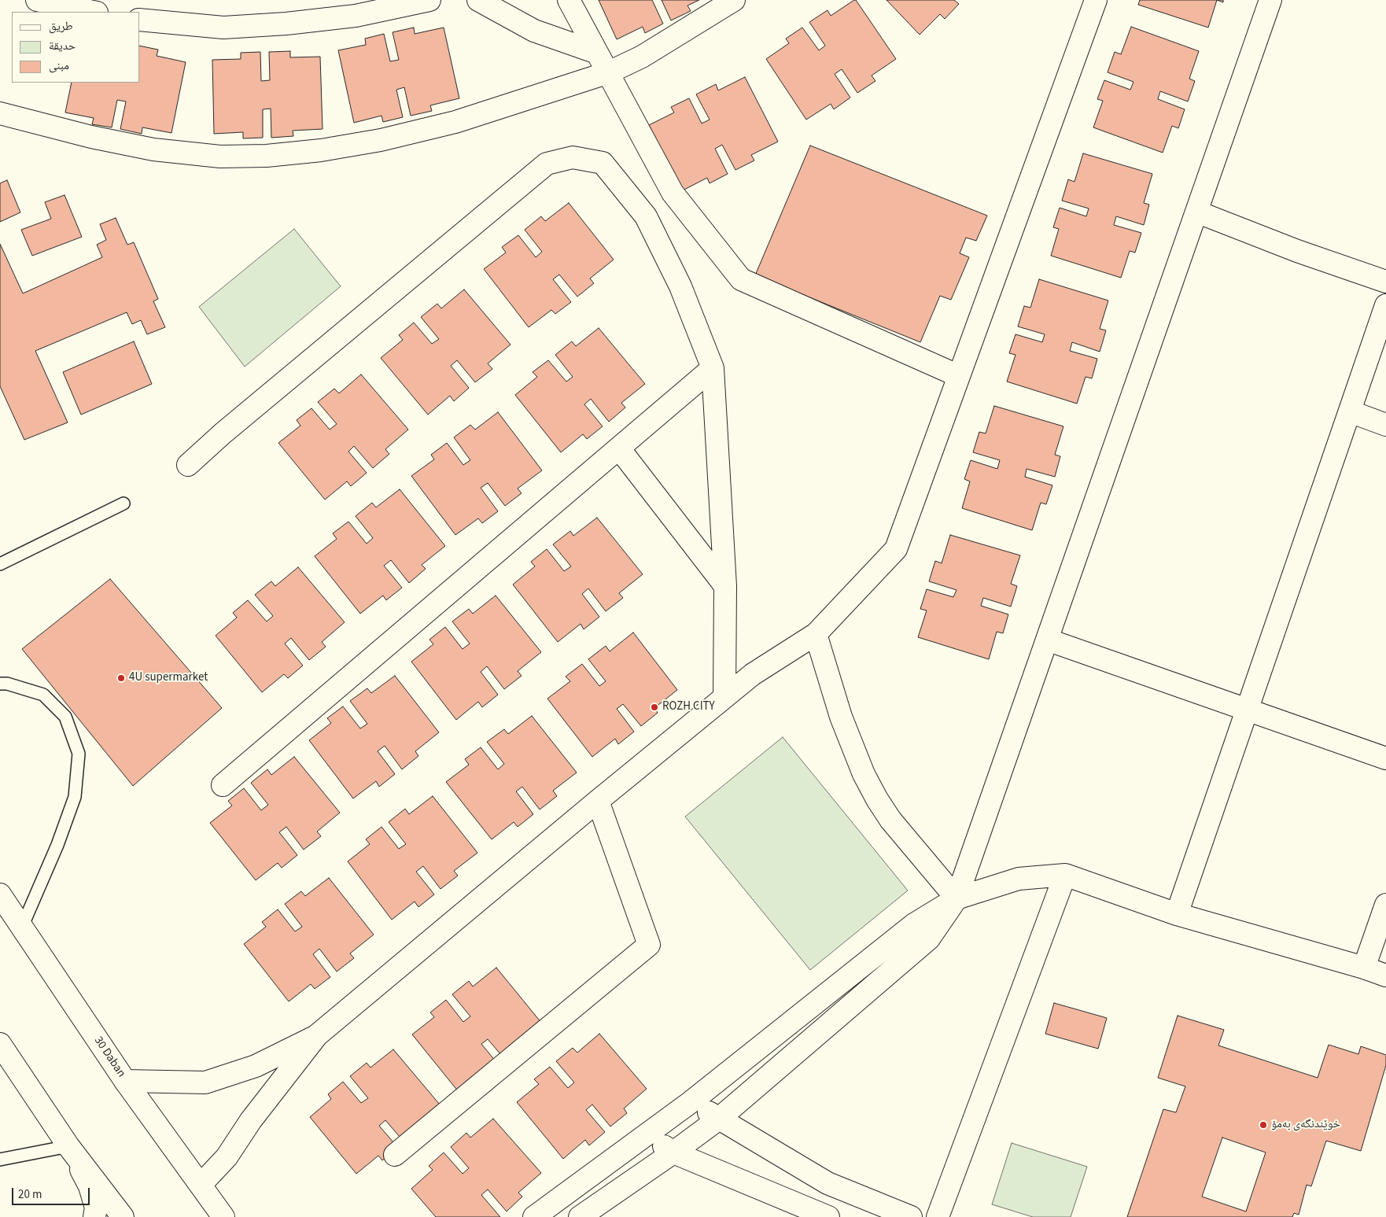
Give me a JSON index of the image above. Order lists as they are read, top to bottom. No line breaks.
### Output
{"streets":{"street":["30 Daban"]},"places":["4U supermarket","ROZH CITY","خوێندنگەی بەمۆ"],"legend":["طريق","حديقة","مبنى"],"scale_bar":"20 m"}
